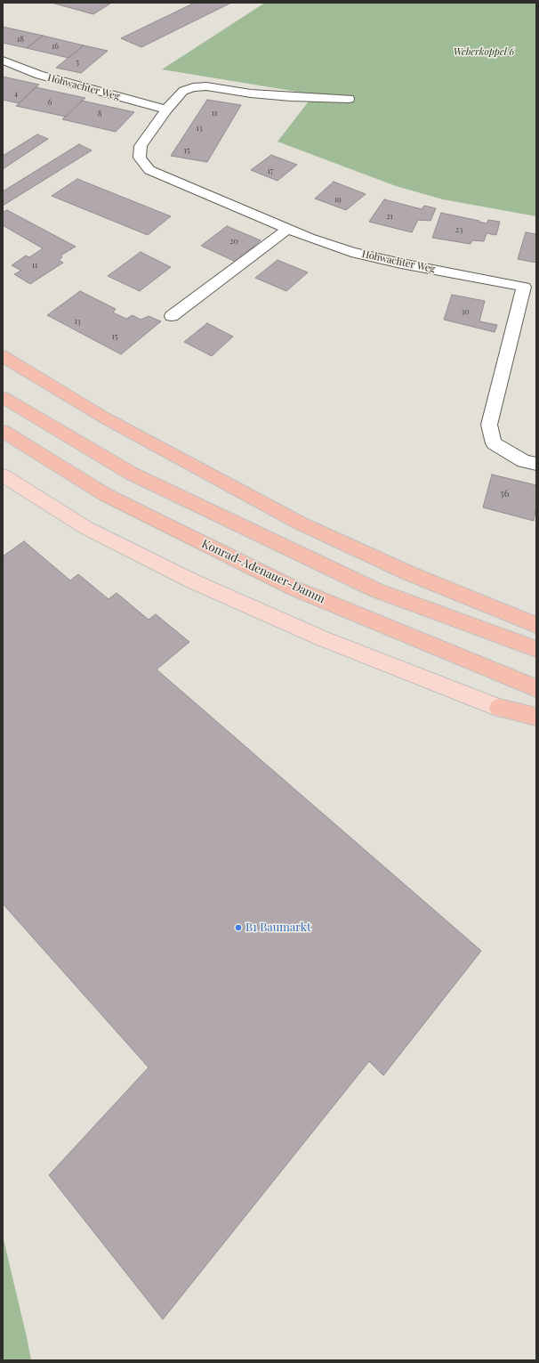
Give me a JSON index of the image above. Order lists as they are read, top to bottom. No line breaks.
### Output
{"streets":{"highway":["Konrad-Adenauer-Damm"],"street":["Hohwachter Weg"]},"parks":["Weberkoppel 6"],"places":["B1 Baumarkt"],"house_numbers":["18","16","5","4","6","11","8","13","15","17","19","21","23","20","11","30","13","15","36"]}
